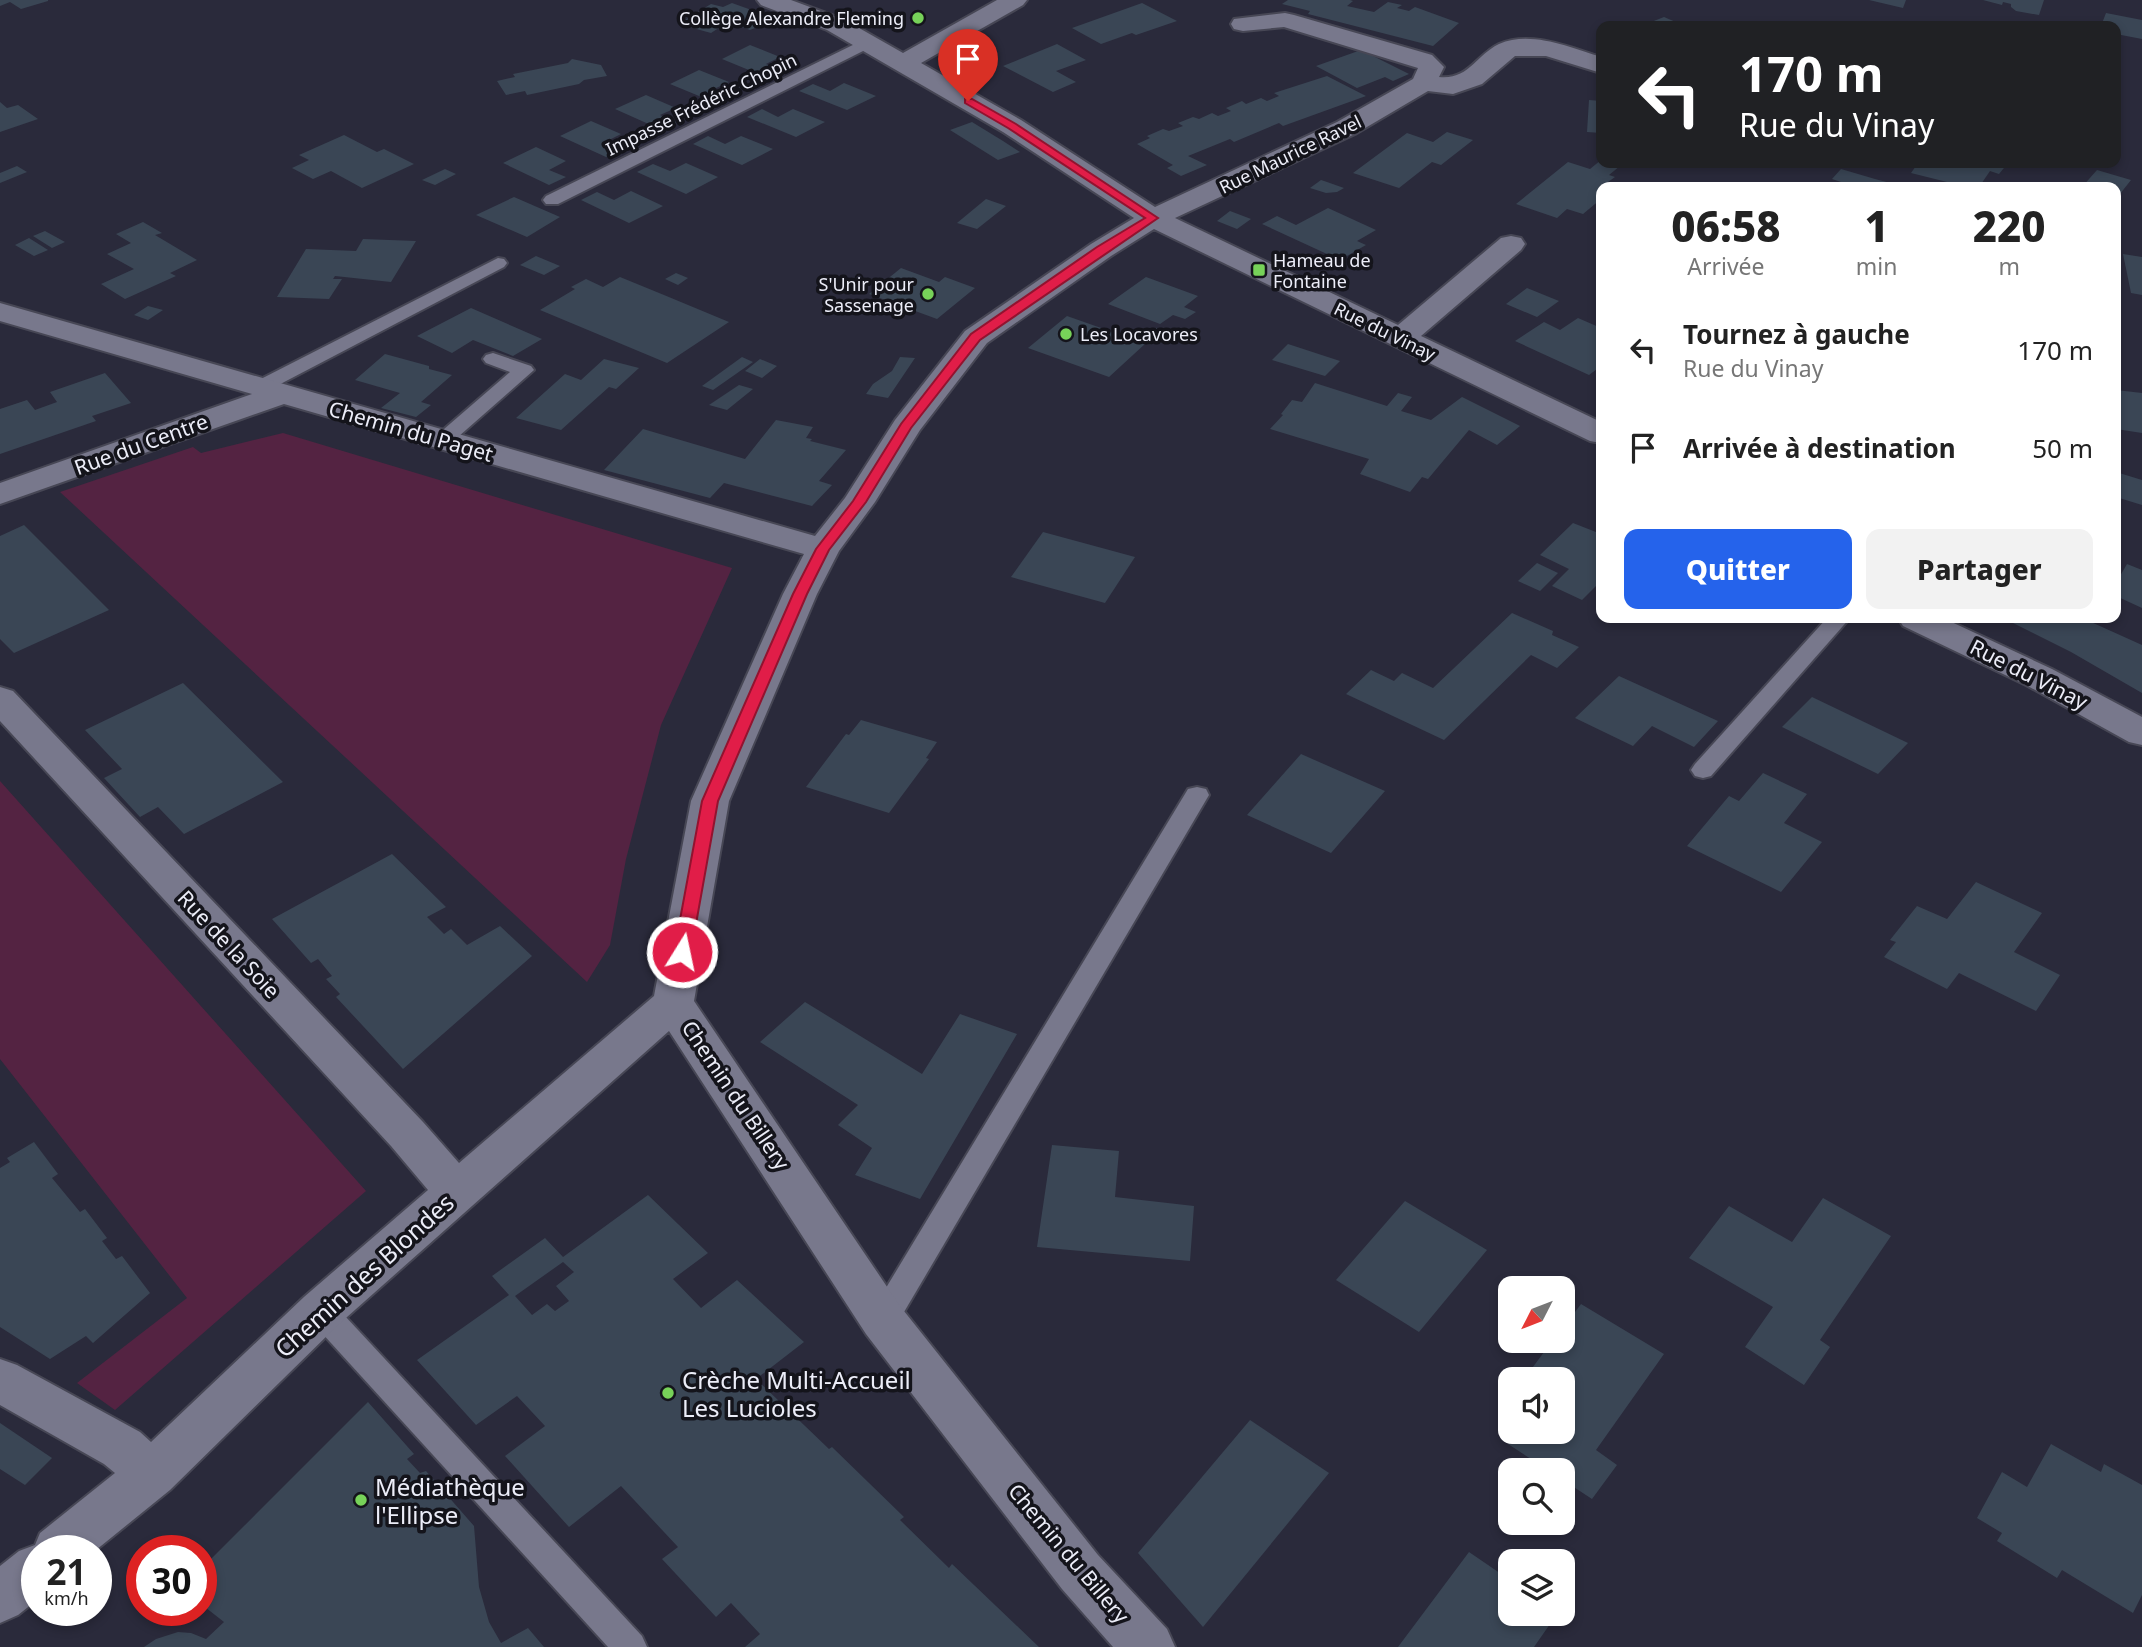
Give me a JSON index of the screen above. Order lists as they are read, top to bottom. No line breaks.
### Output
{"streets":{"street":["Rue Maurice Ravel","Rue du Vinay","Chemin du Paget","Rue du Centre","Rue de la Soie","Chemin du Billery","Chemin des Blondes"],"lane":["Impasse Frédéric Chopin"]},"crossings":[["Impasse Frédéric Chopin","Rue du Vinay"],["Rue Maurice Ravel","Rue du Vinay"],["Rue Maurice Ravel","Chemin du Billery"],["Rue du Vinay","Chemin du Billery"],["Chemin du Paget","Rue du Centre"],["Chemin du Paget","Chemin du Billery"],["Rue de la Soie","Chemin des Blondes"],["Chemin du Billery","Chemin des Blondes"]],"places":{"other":["Collège Alexandre Fleming","S'Unir pour Sassenage","Les Locavores","Crèche Multi-Accueil Les Lucioles","Médiathèque l'Ellipse"],"transit":["Hameau de Fontaine"]},"north":"bottom left","page":{"turn":["170 m","Rue du Vinay"],"eta":["06:58","Arrivée","1","min","220","m"],"list":[{"name":"Tournez à gauche","note":"Rue du Vinay","value":"170 m"},{"name":"Arrivée à destination","value":"50 m"}],"buttons":["Quitter","Partager"],"speed":"21 km/h","limit":"30"}}
